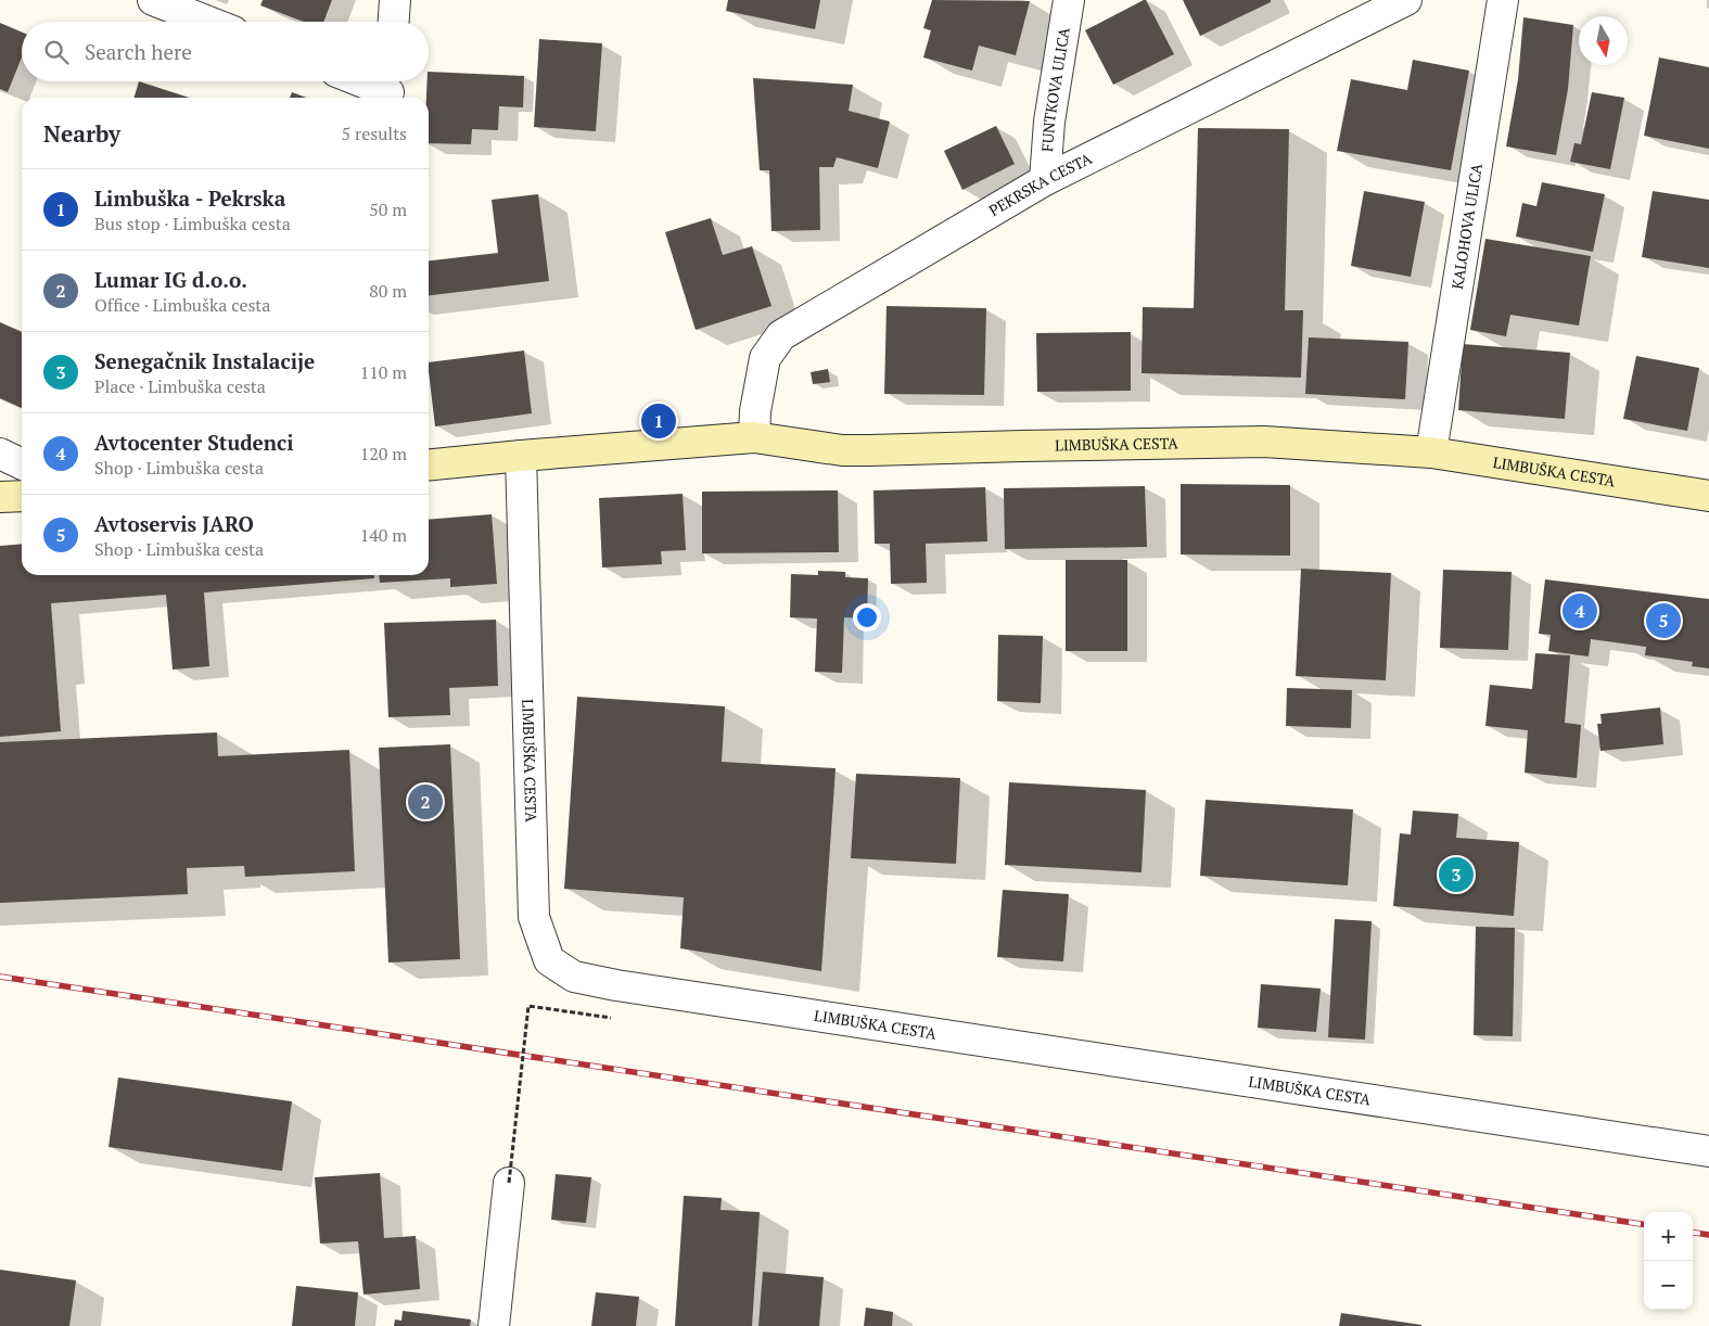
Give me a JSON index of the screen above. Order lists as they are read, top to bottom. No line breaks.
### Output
{"streets":{"main road":["LIMBUŠKA CESTA"],"street":["FUNTKOVA ULICA","PEKRSKA CESTA","KALOHOVA ULICA"]},"crossings":[["FUNTKOVA ULICA","PEKRSKA CESTA"],["PEKRSKA CESTA","LIMBUŠKA CESTA"],["KALOHOVA ULICA","LIMBUŠKA CESTA"]],"north":"bottom","page":{"search":"Search here","heading":["Nearby","5 results"],"list":[{"mark":"1","name":"Limbuška - Pekrska","note":"Bus stop · Limbuška cesta","value":"50 m"},{"mark":"2","name":"Lumar IG d.o.o.","note":"Office · Limbuška cesta","value":"80 m"},{"mark":"3","name":"Senegačnik Instalacije","note":"Place · Limbuška cesta","value":"110 m"},{"mark":"4","name":"Avtocenter Studenci","note":"Shop · Limbuška cesta","value":"120 m"},{"mark":"5","name":"Avtoservis JARO","note":"Shop · Limbuška cesta","value":"140 m"}],"pins":["1","4","5","2","3"],"map_buttons":["+","−"]}}
